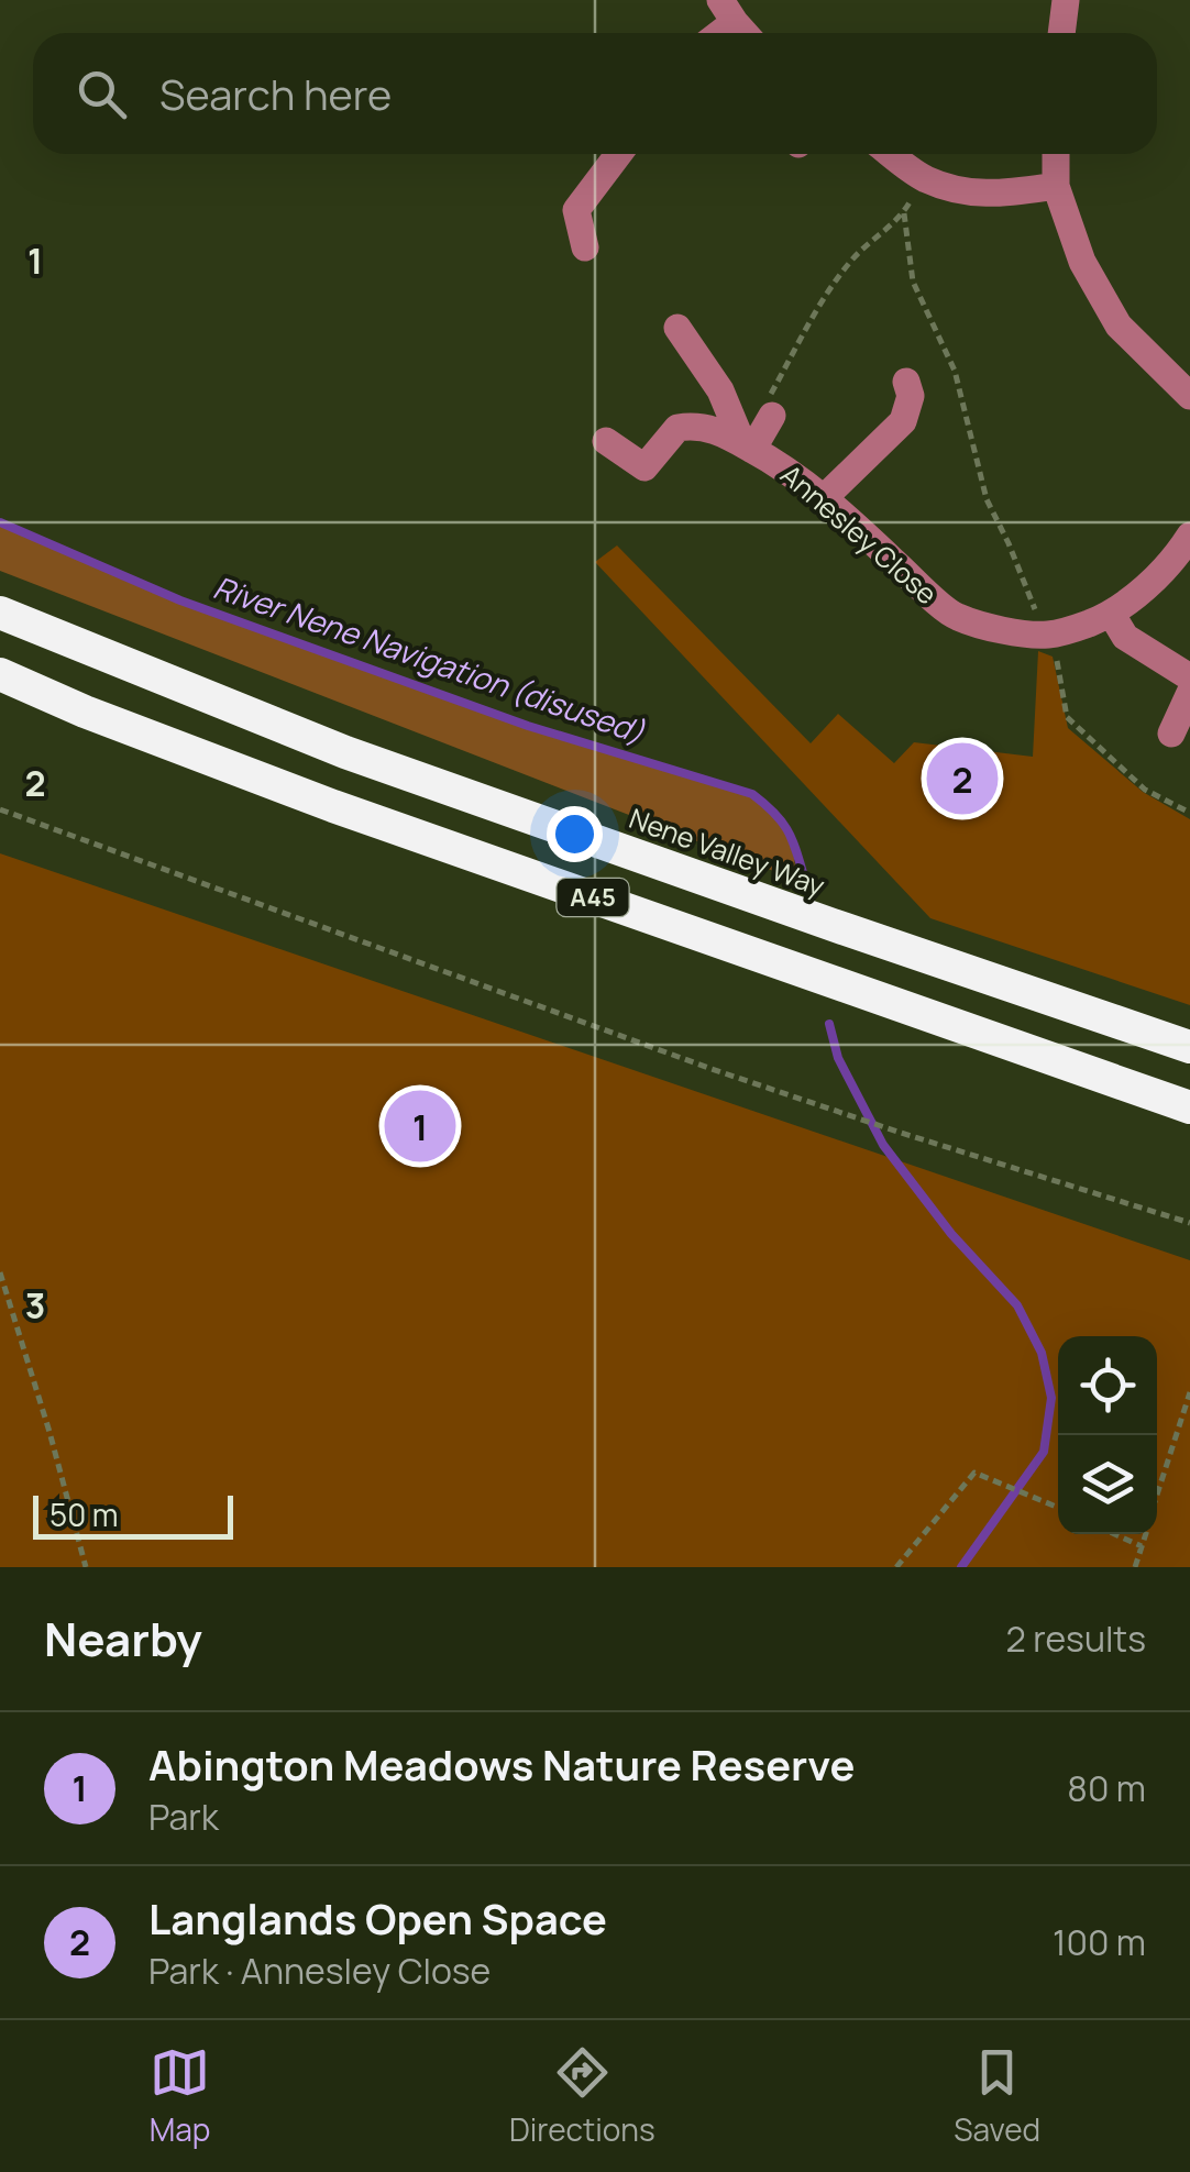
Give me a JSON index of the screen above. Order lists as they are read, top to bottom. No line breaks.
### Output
{"streets":{"highway":["Nene Valley Way","A45"],"street":["Annesley Close"]},"water":["River Nene Navigation (disused)"],"scale_bar":"50 m","page":{"search":"Search here","pins":["2","1"],"scale":"50 m","heading":["Nearby","2 results"],"list":[{"mark":"1","name":"Abington Meadows Nature Reserve","note":"Park","value":"80 m"},{"mark":"2","name":"Langlands Open Space","note":"Park · Annesley Close","value":"100 m"}],"nav":["Map","Directions","Saved"]},"grid":{"rows":["1","2","3"]}}
